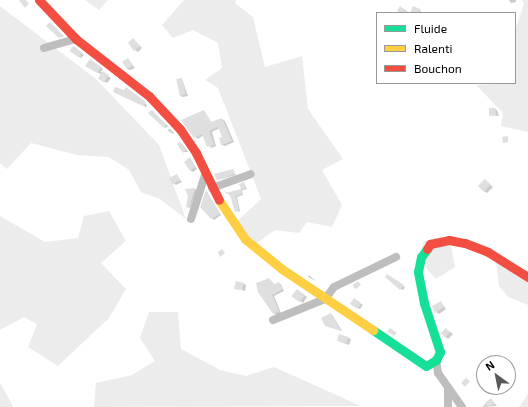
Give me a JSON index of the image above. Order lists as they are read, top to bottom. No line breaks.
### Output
{"legend":["Fluide","Ralenti","Bouchon"],"north":"top left"}
